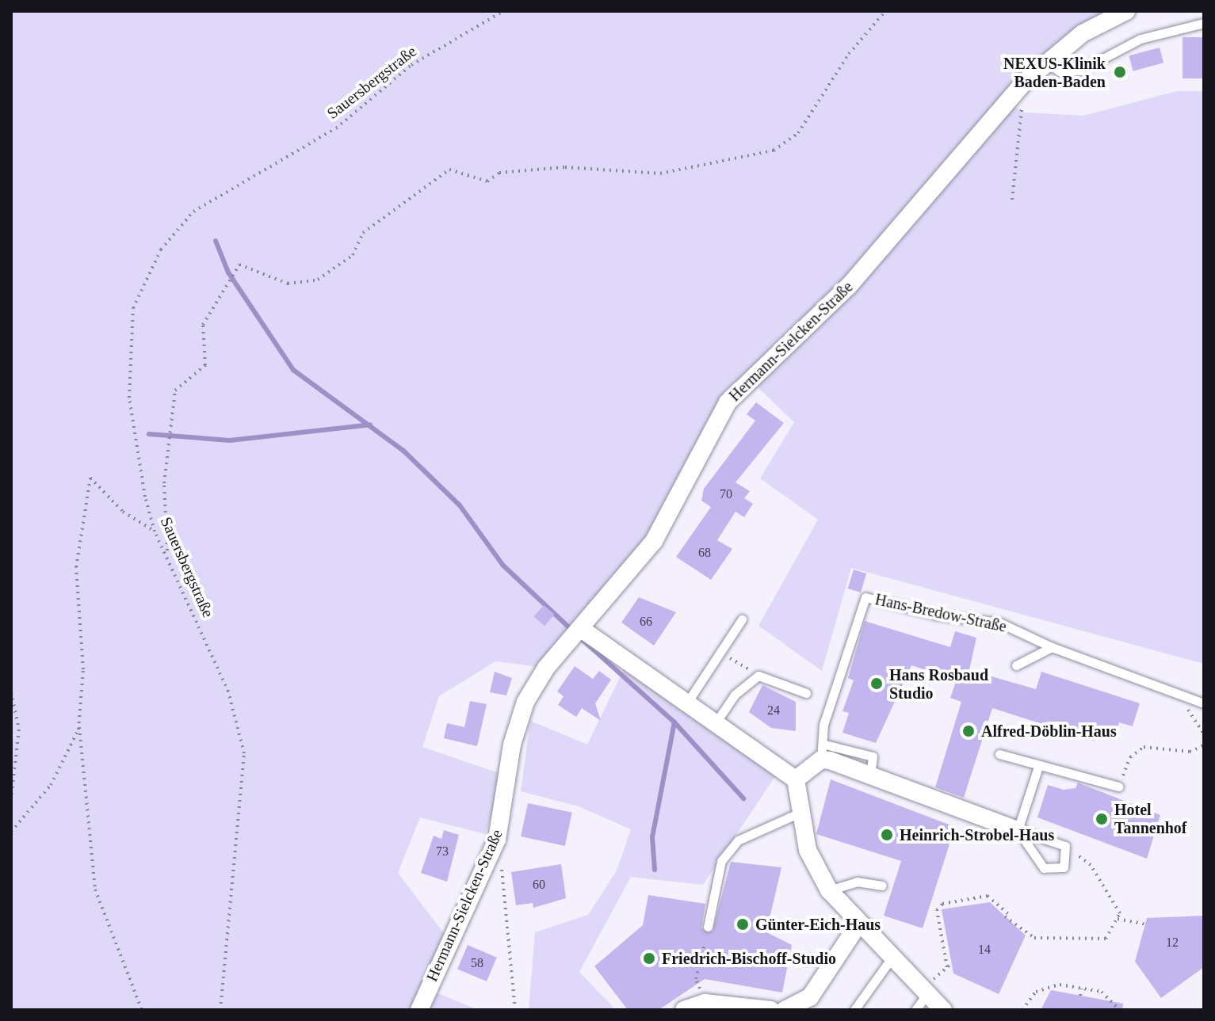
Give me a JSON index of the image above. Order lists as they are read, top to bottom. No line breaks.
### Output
{"streets":{"street":["Hermann-Sielcken-Straße"],"lane":["Hans-Bredow-Straße"],"path":["Sauersbergstraße"]},"places":["NEXUS-Klinik Baden-Baden","Hans Rosbaud Studio","Alfred-Döblin-Haus","Hotel Tannenhof","Heinrich-Strobel-Haus","Günter-Eich-Haus","Friedrich-Bischoff-Studio"],"house_numbers":["70","68","66","24","73","60","12","14","58"]}
